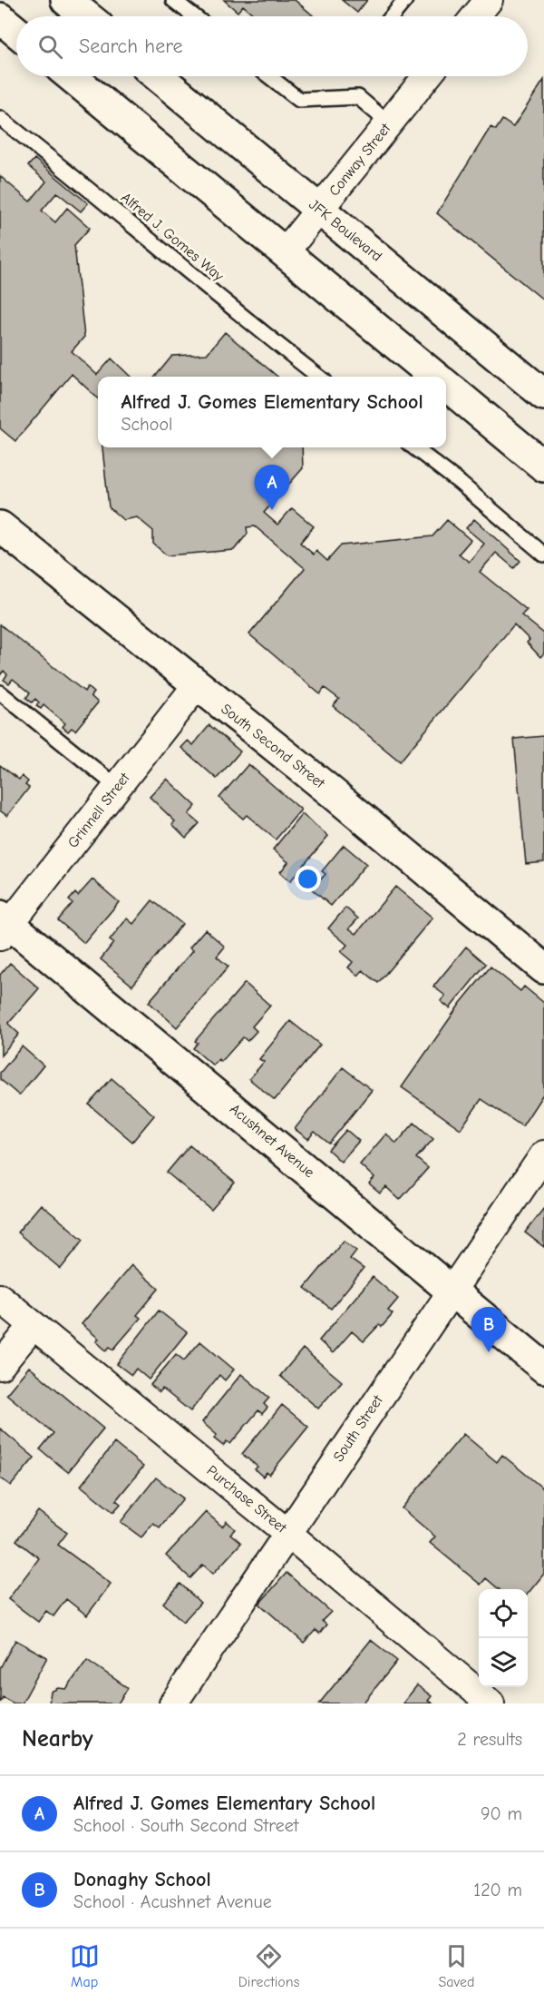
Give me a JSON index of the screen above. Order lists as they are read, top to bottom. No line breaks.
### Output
{"streets":{"street":["Conway Street","JFK Boulevard","South Second Street","Grinnell Street","Acushnet Avenue","South Street","Purchase Street"],"lane":["Alfred J. Gomes Way"]},"crossings":[["Conway Street","JFK Boulevard"],["South Second Street","Grinnell Street"],["Grinnell Street","Acushnet Avenue"],["Acushnet Avenue","South Street"],["South Street","Purchase Street"]],"page":{"search":"Search here","popup":["Alfred J. Gomes Elementary School","School"],"pins":["A","B"],"heading":["Nearby","2 results"],"list":[{"mark":"A","name":"Alfred J. Gomes Elementary School","note":"School · South Second Street","value":"90 m"},{"mark":"B","name":"Donaghy School","note":"School · Acushnet Avenue","value":"120 m"}],"nav":["Map","Directions","Saved"]}}
